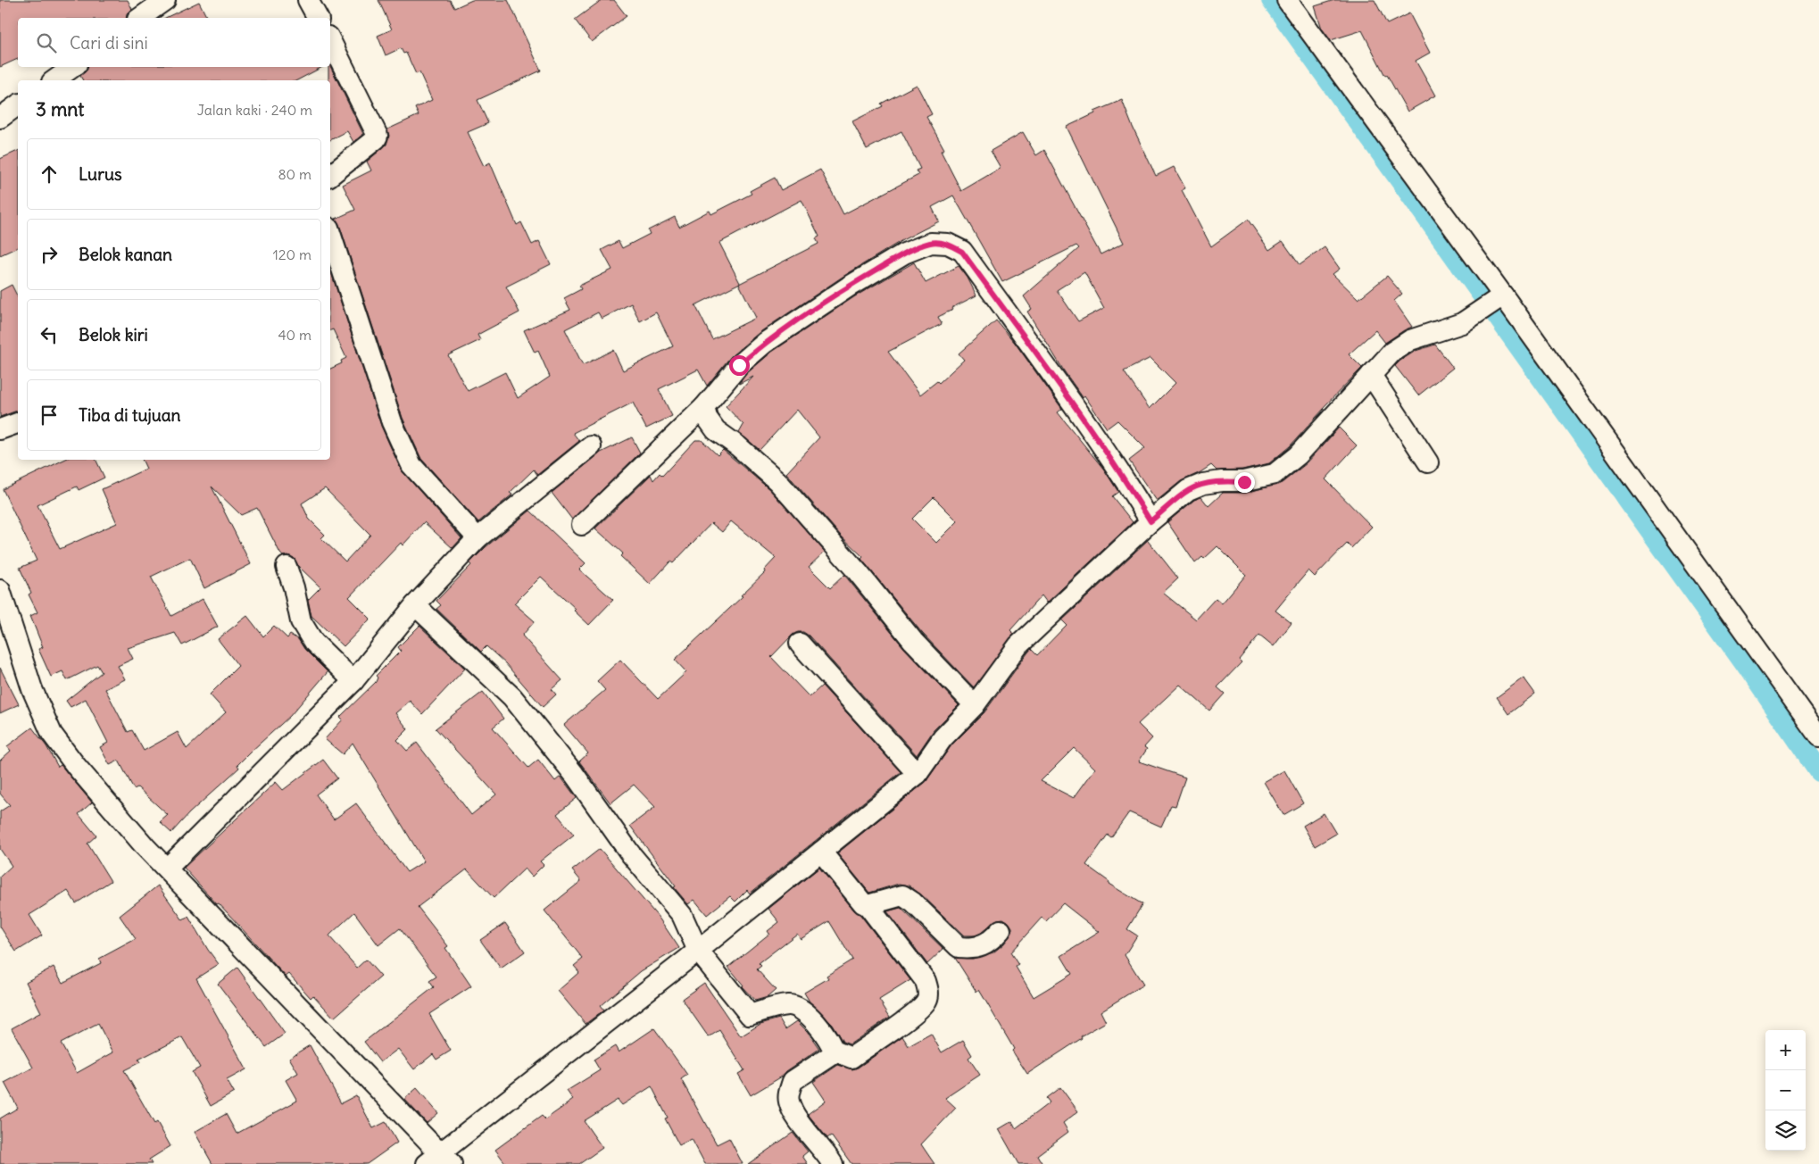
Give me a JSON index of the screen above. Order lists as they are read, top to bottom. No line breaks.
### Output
{"page":{"search":"Cari di sini","heading":["3 mnt","Jalan kaki · 240 m"],"list":[["Lurus","80 m"],["Belok kanan","120 m"],["Belok kiri","40 m"],"Tiba di tujuan"],"map_buttons":["+","−"]}}
